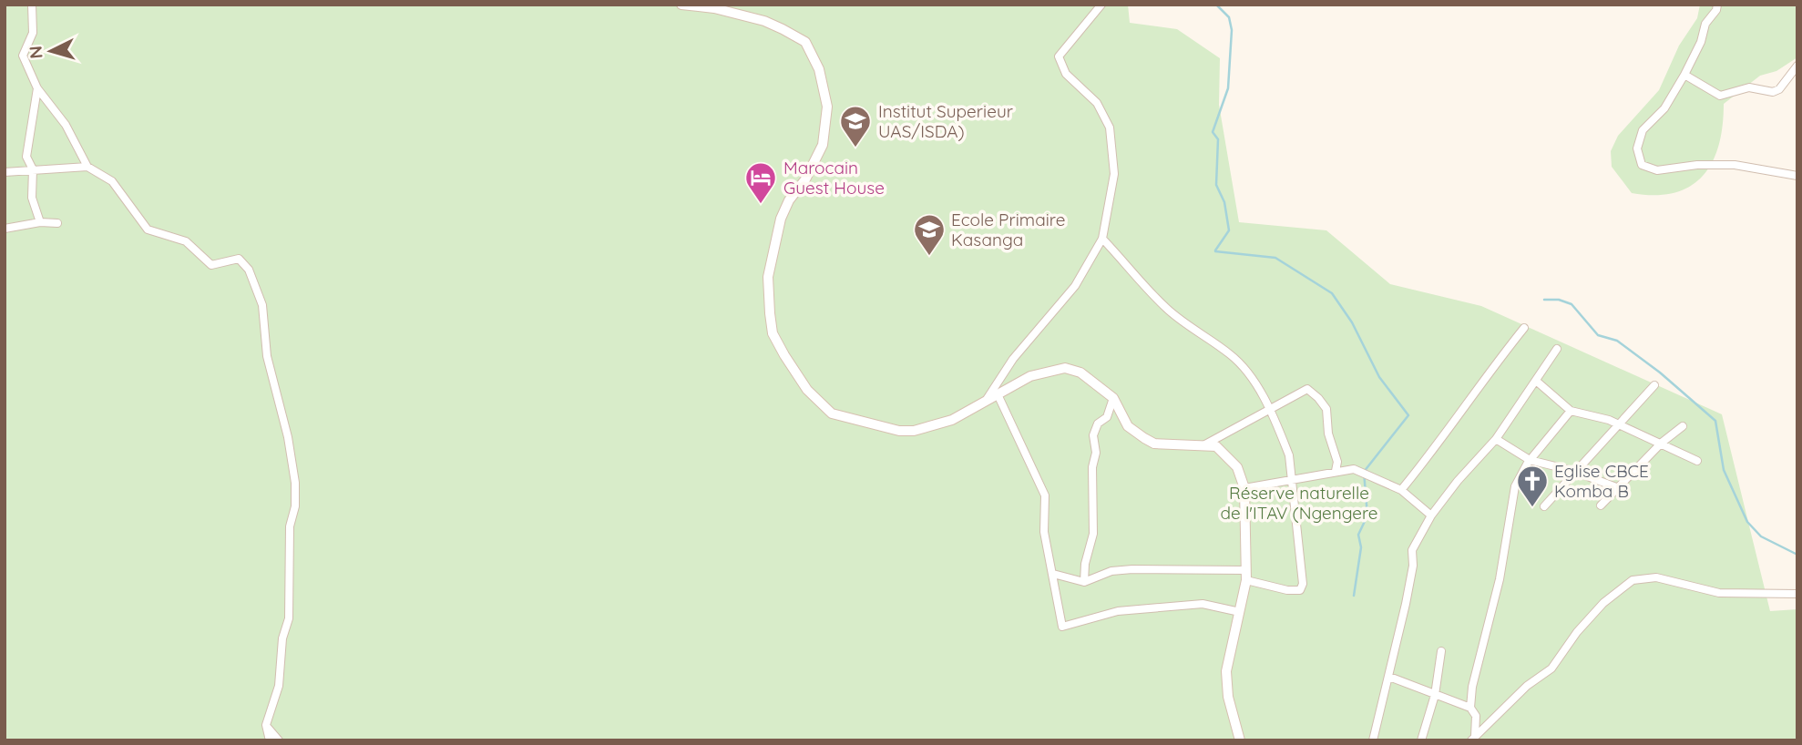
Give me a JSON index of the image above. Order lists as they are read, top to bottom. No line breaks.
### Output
{"parks":["Réserve naturelle de l'ITAV (Ngengere"],"places":{"school or university":["Institut Superieur UAS/ISDA)","Ecole Primaire Kasanga"],"hotel":["Marocain Guest House"],"church":["Eglise CBCE Komba B"]},"north":"left"}
